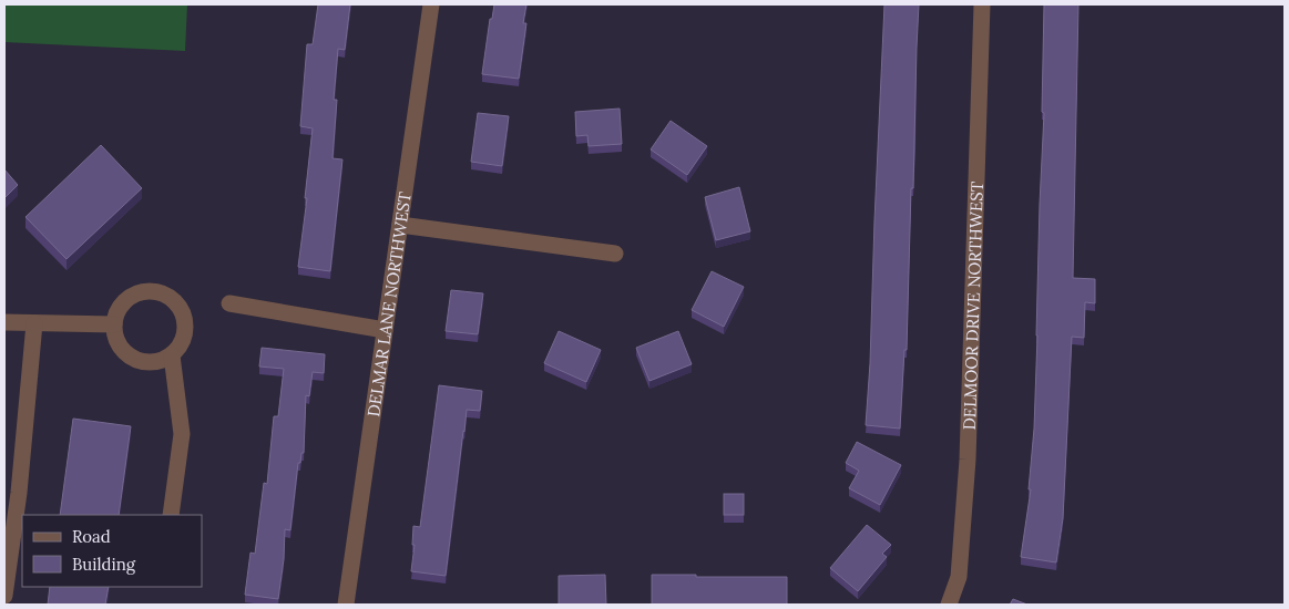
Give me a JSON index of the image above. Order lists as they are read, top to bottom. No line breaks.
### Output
{"streets":{"street":["DELMAR LANE NORTHWEST","DELMOOR DRIVE NORTHWEST"]},"legend":["Road","Building"]}
